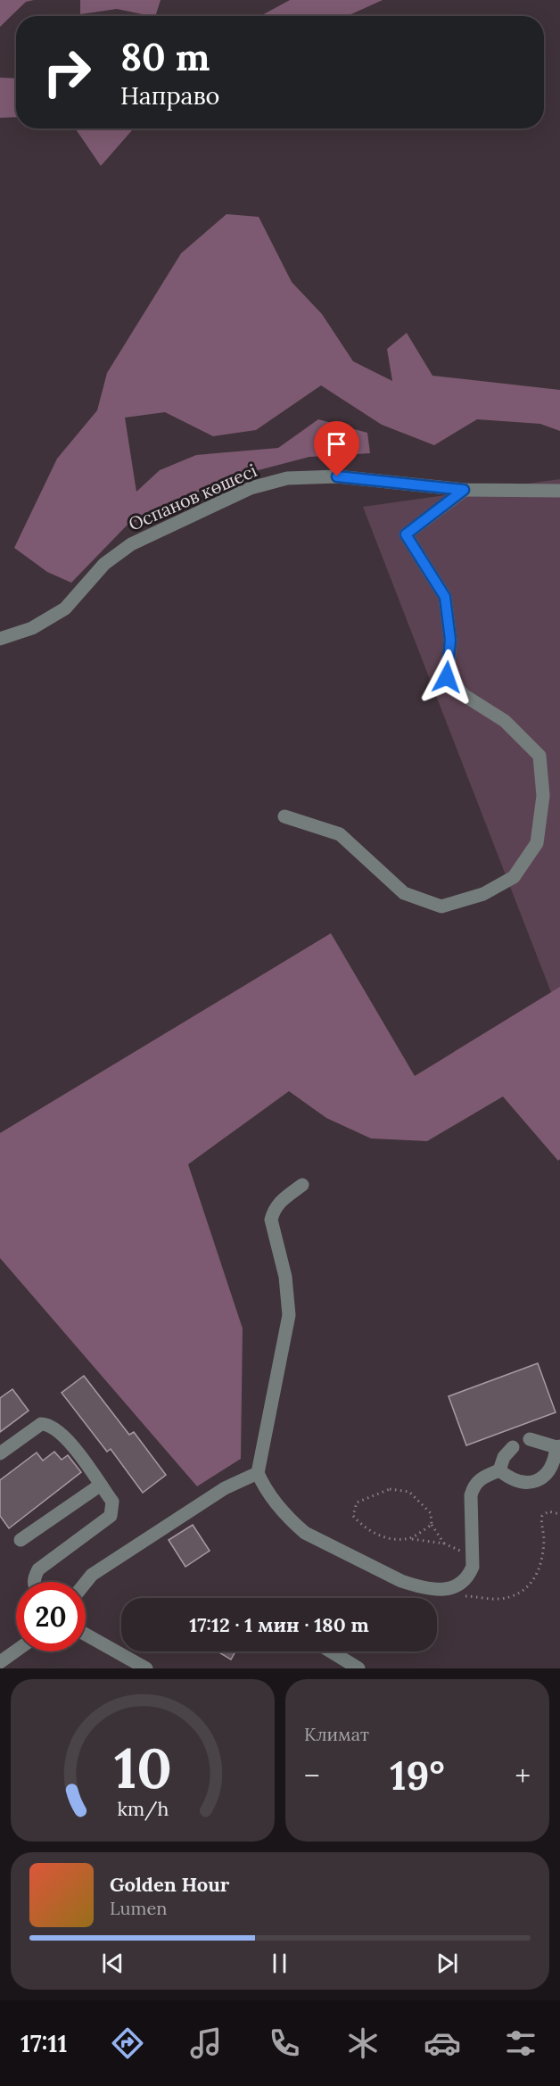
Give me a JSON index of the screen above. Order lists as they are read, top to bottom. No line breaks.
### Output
{"streets":{"street":["Оспанов көшесі"]},"page":{"turn":["80 m","Направо"],"limit":"20","trip":"17:12 · 1 мин · 180 m","tile":"Климат","heat":["−","19°","+"],"song":["Golden Hour","Lumen"],"tabs":"17:11","gauge":["10","km/h"]}}
